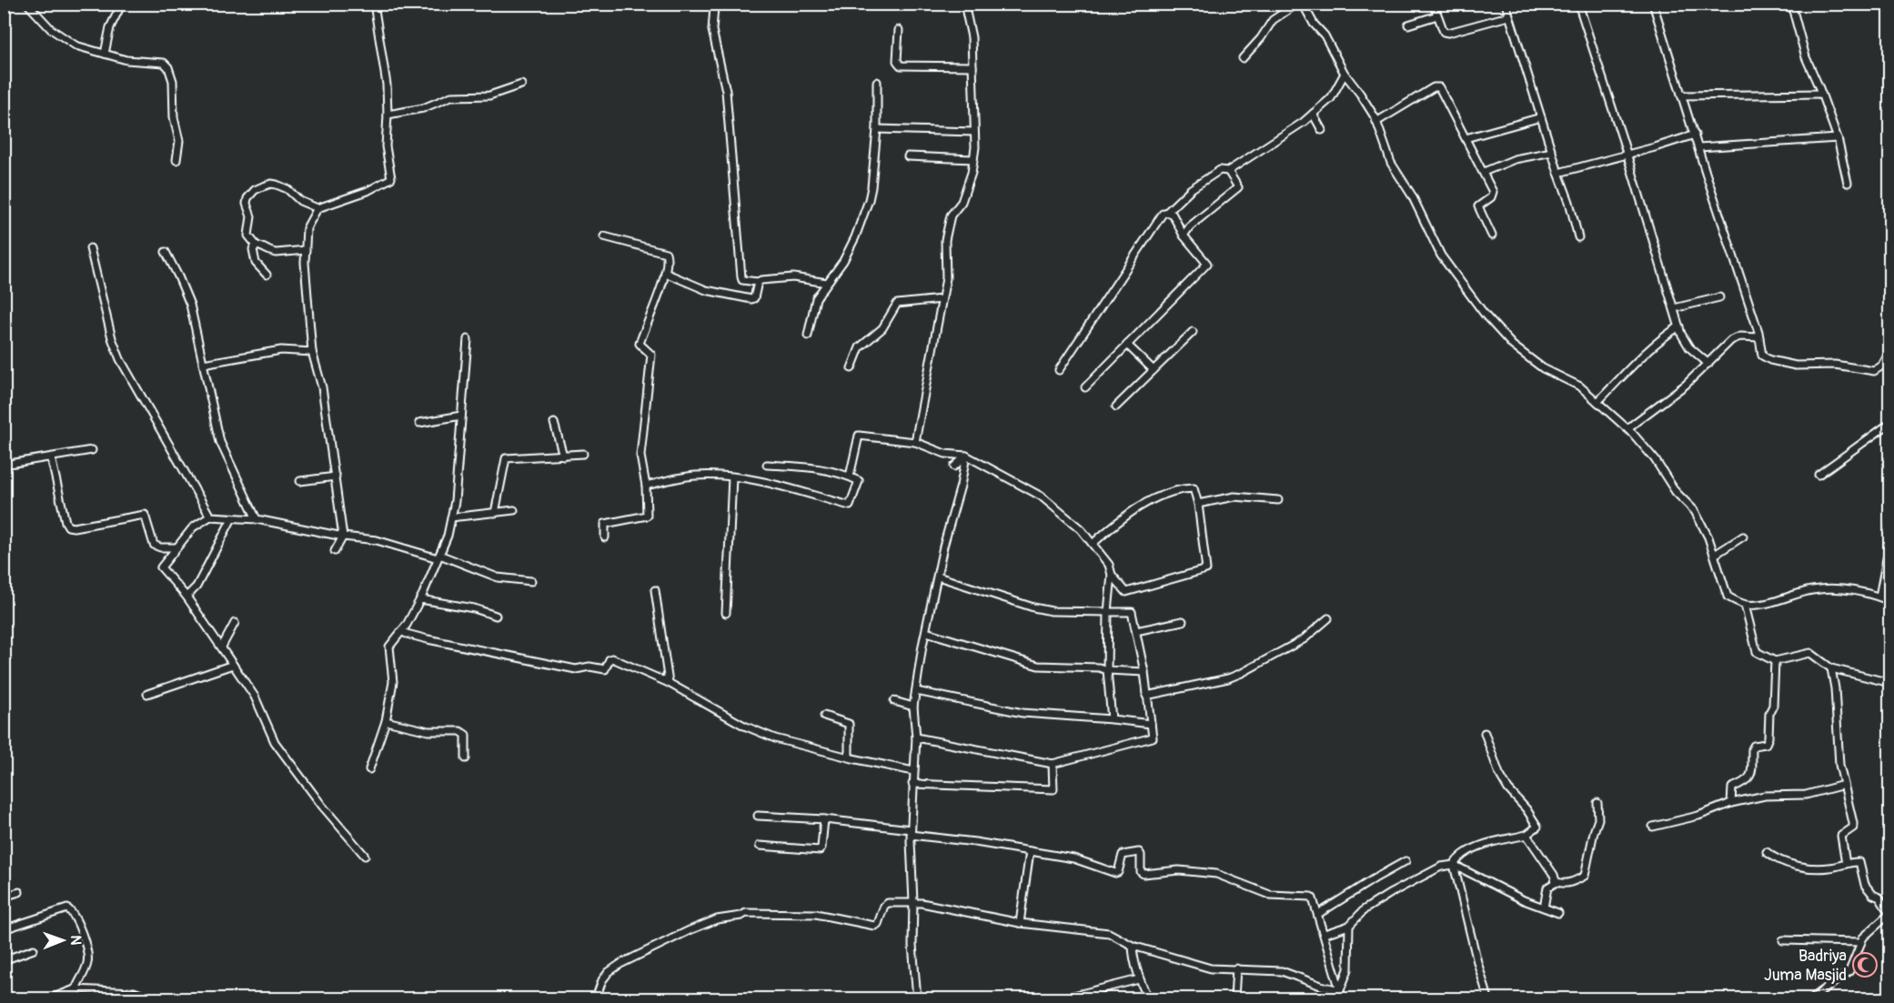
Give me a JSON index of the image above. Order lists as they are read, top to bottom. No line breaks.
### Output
{"places":{"mosque":["Badriya Juma Masjid"]},"north":"right"}
